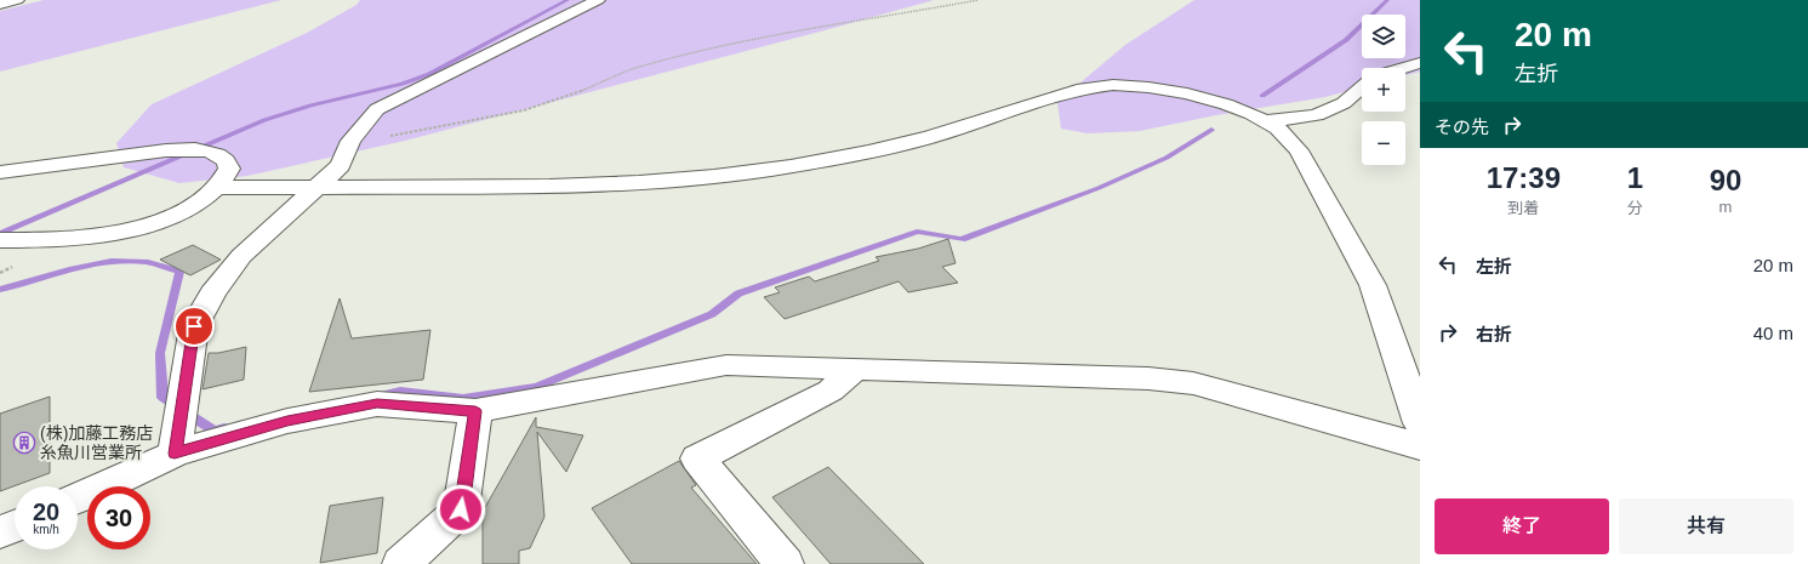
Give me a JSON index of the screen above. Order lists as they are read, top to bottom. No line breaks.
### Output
{"places":{"building":["(株)加藤工務店 糸魚川営業所"]},"page":{"turn":["20 m","左折"],"map_buttons":["+","−"],"then":"その先","eta":["17:39","到着","1","分","90","m"],"list":[{"name":"左折","value":"20 m"},{"name":"右折","value":"40 m"}],"speed":"20 km/h","limit":"30","buttons":["終了","共有"]}}
